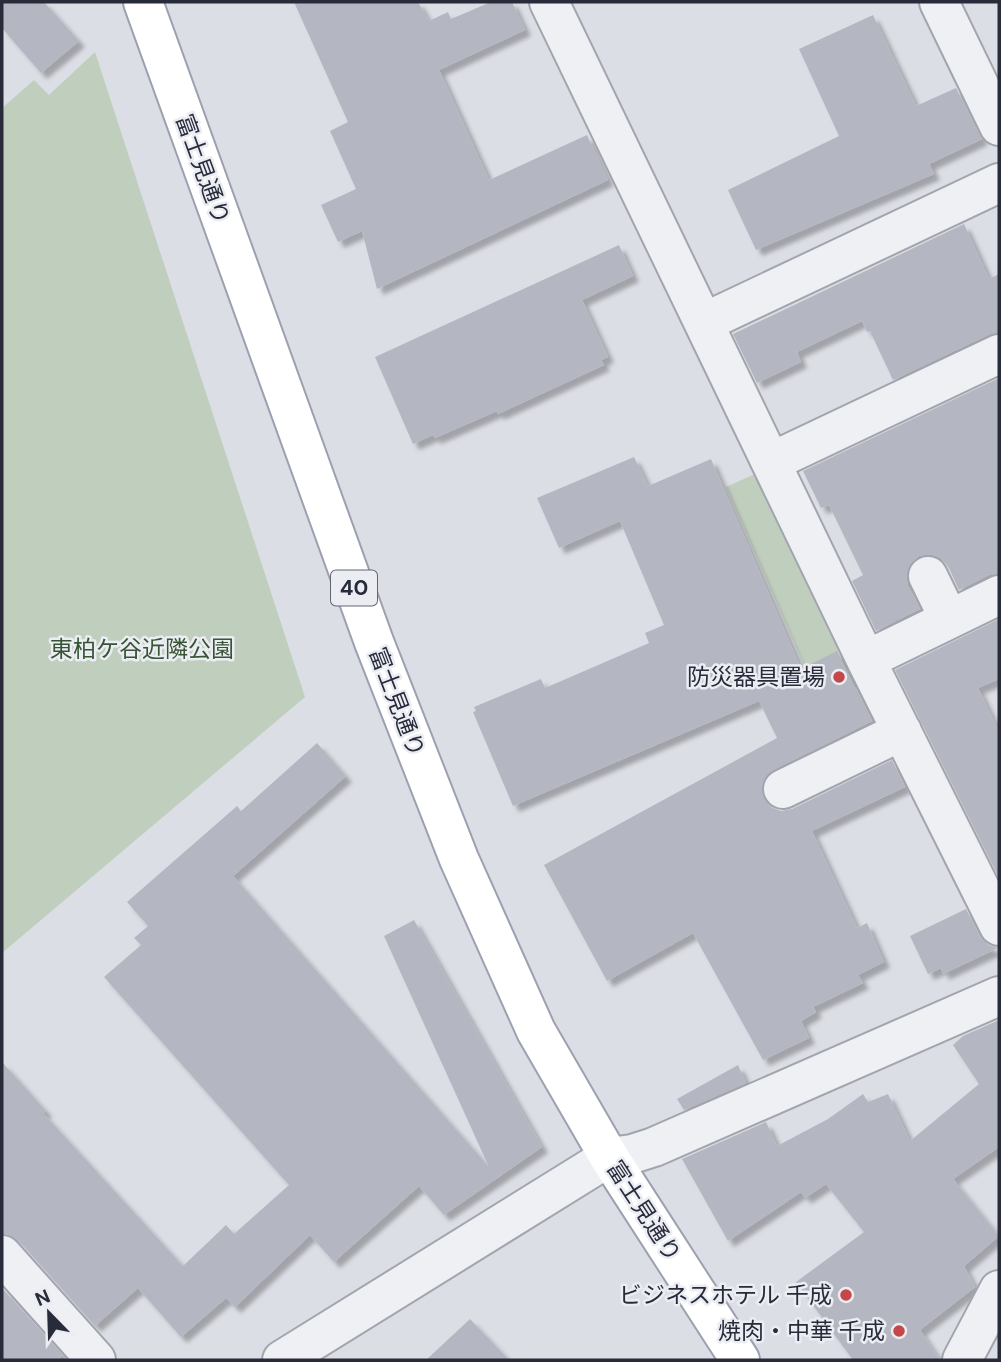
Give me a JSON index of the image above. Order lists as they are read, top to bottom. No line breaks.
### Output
{"streets":{"main road":["富士見通り","40"]},"parks":["東柏ケ谷近隣公園"],"places":["防災器具置場","ビジネスホテル 千成","焼肉・中華 千成"],"north":"top left"}
